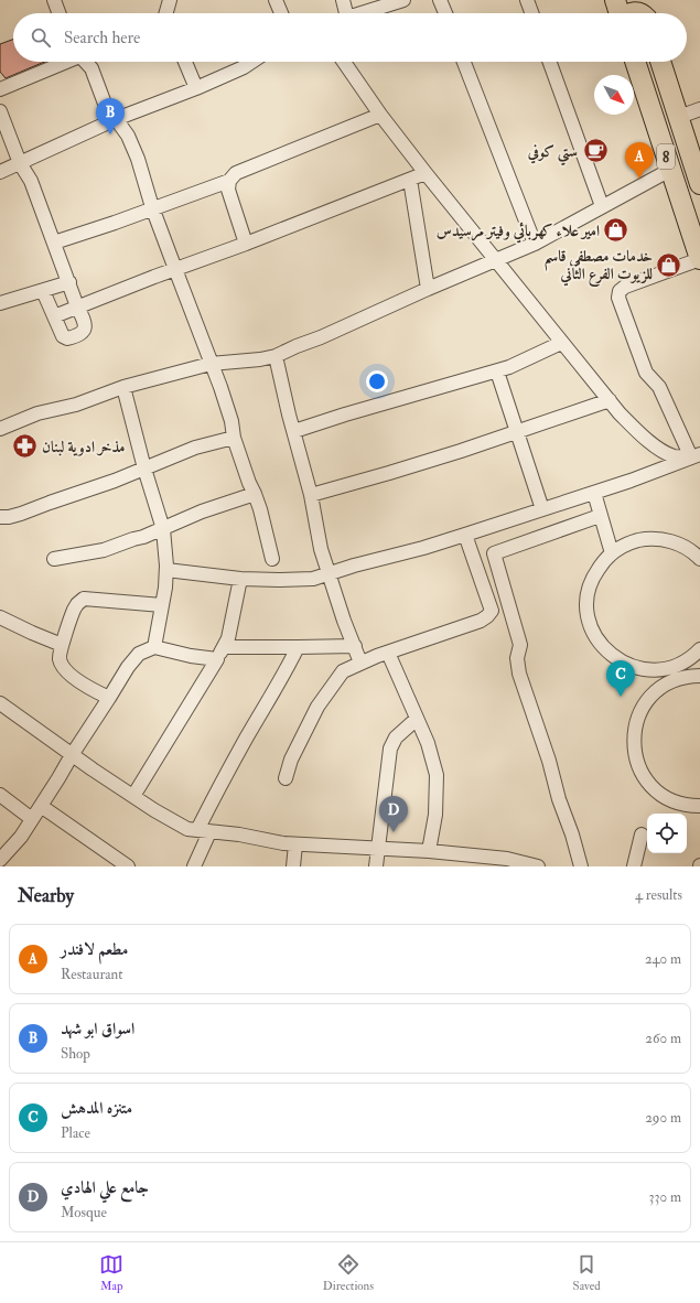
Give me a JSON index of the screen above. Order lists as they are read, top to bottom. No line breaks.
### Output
{"streets":{"highway":["8"]},"places":{"cafe":["ستي كوفي"],"shop":["امير علاء كهربائي وفيتر مرسيدس","خدمات مصطفى قاسم للزيوت الفرع الثاني"],"pharmacy":["مذخر ادوية لبنان"]},"north":"bottom right","page":{"search":"Search here","pins":["B","A","C","D"],"heading":["Nearby","4 results"],"list":[{"mark":"A","name":"مطعم لافندر","note":"Restaurant","value":"240 m"},{"mark":"B","name":"اسواق ابو شهد","note":"Shop","value":"260 m"},{"mark":"C","name":"متنزه المدهش","note":"Place","value":"290 m"},{"mark":"D","name":"جامع علي الهادي","note":"Mosque","value":"330 m"}],"nav":["Map","Directions","Saved"]}}
